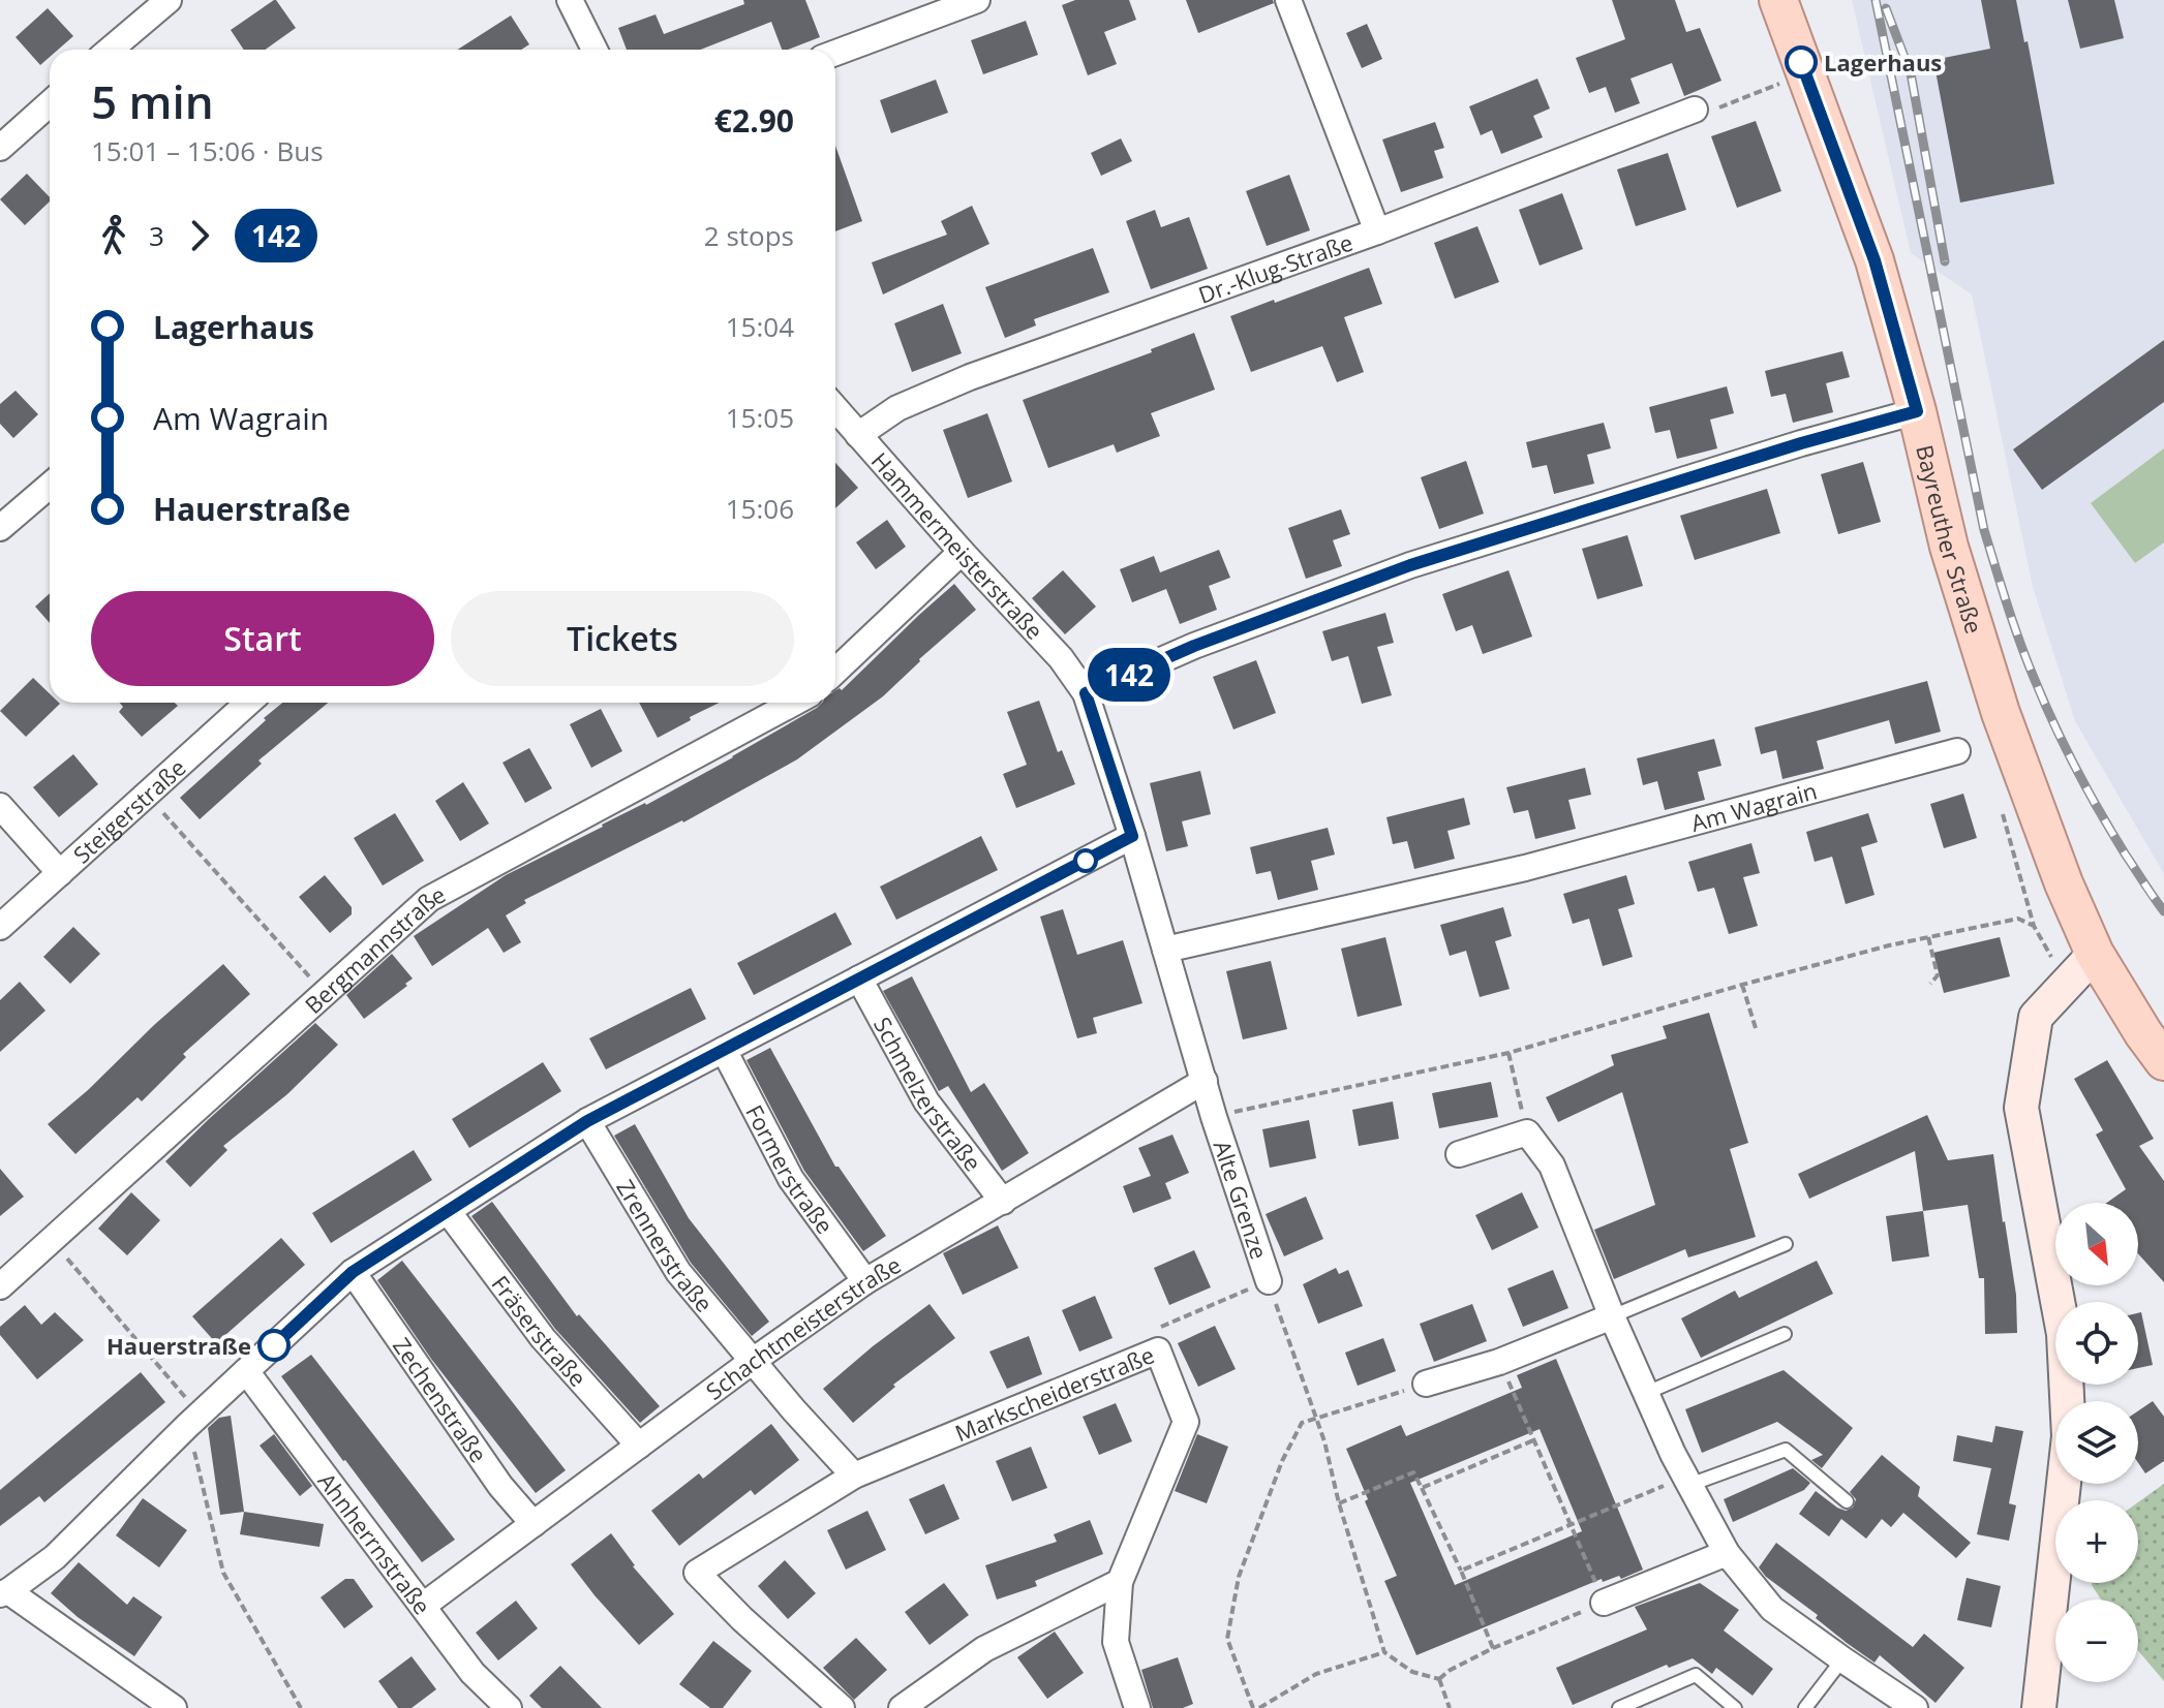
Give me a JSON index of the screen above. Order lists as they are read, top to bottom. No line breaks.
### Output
{"streets":{"main road":["Bayreuther Straße"],"street":["Dr.-Klug-Straße","Hammermeisterstraße","Am Wagrain","Steigerstraße","Bergmannstraße","Schmelzerstraße","Formerstraße","Alte Grenze","Zrennerstraße","Schachtmeisterstraße","Fräserstraße","Markscheiderstraße","Zechenstraße","Ahnherrnstraße"]},"crossings":[["Dr.-Klug-Straße","Hammermeisterstraße"],["Schmelzerstraße","Schachtmeisterstraße"],["Formerstraße","Schachtmeisterstraße"],["Zrennerstraße","Schachtmeisterstraße"],["Schachtmeisterstraße","Fräserstraße"],["Schachtmeisterstraße","Zechenstraße"],["Schachtmeisterstraße","Ahnherrnstraße"]],"places":["Lagerhaus","Hauerstraße"],"lines":["bus line 142"],"north":"bottom right","page":{"on_map":"142","heading":["5 min","15:01 – 15:06 · Bus","€2.90"],"legs":["3","142","2 stops"],"list":[{"name":"Lagerhaus","value":"15:04"},{"name":"Am Wagrain","value":"15:05"},{"name":"Hauerstraße","value":"15:06"}],"buttons":["Start","Tickets"],"map_buttons":["+","−"]}}
